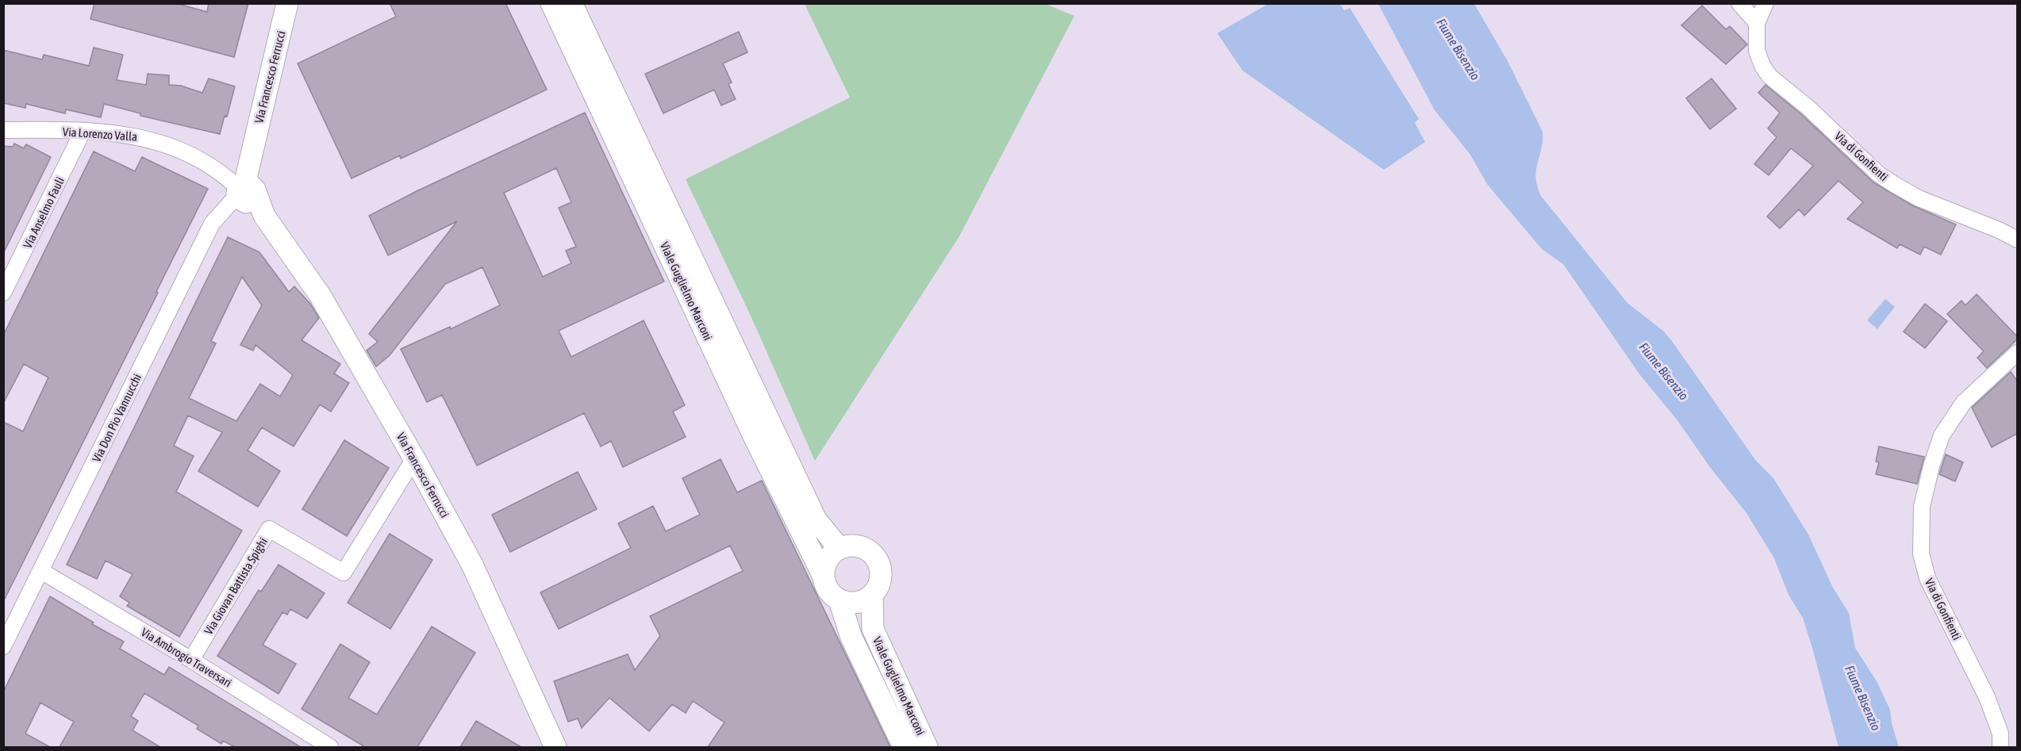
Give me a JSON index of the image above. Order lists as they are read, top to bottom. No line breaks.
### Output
{"streets":{"main road":["Via Francesco Ferrucci","Viale Guglielmo Marconi"],"street":["Via Lorenzo Valla","Via di Gonfienti","Via Anselmo Fauli","Via Don Pio Vannucchi","Via Giovan Battista Spighi","Via Ambrogio Traversari"]},"crossings":[["Via Francesco Ferrucci","Via Lorenzo Valla"],["Via Francesco Ferrucci","Via Don Pio Vannucchi"],["Via Francesco Ferrucci","Via Giovan Battista Spighi"],["Via Lorenzo Valla","Via Anselmo Fauli"],["Via Lorenzo Valla","Via Don Pio Vannucchi"],["Via Don Pio Vannucchi","Via Ambrogio Traversari"],["Via Giovan Battista Spighi","Via Ambrogio Traversari"]],"water":["Fiume Bisenzio"]}
